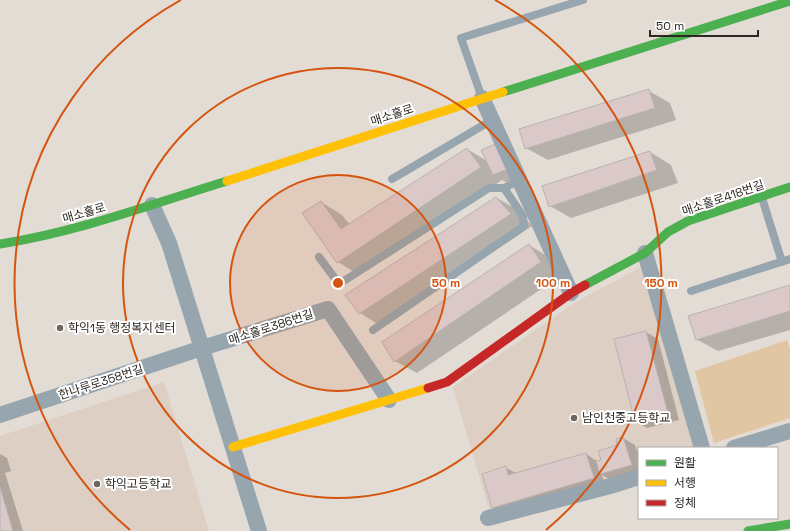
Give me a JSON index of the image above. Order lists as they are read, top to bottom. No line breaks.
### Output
{"streets":{"main road":["매소홀로","매소홀로418번길"],"street":["매소홀로386번길","한나루로358번길"]},"crossings":[["매소홀로418번길","매소홀로386번길"],["매소홀로386번길","한나루로358번길"]],"places":["학익1동 행정복지센터","남인천중고등학교","학익고등학교"],"legend":["원활","서행","정체"],"scale_bar":"50 m","rings":["50 m","100 m","150 m"]}
